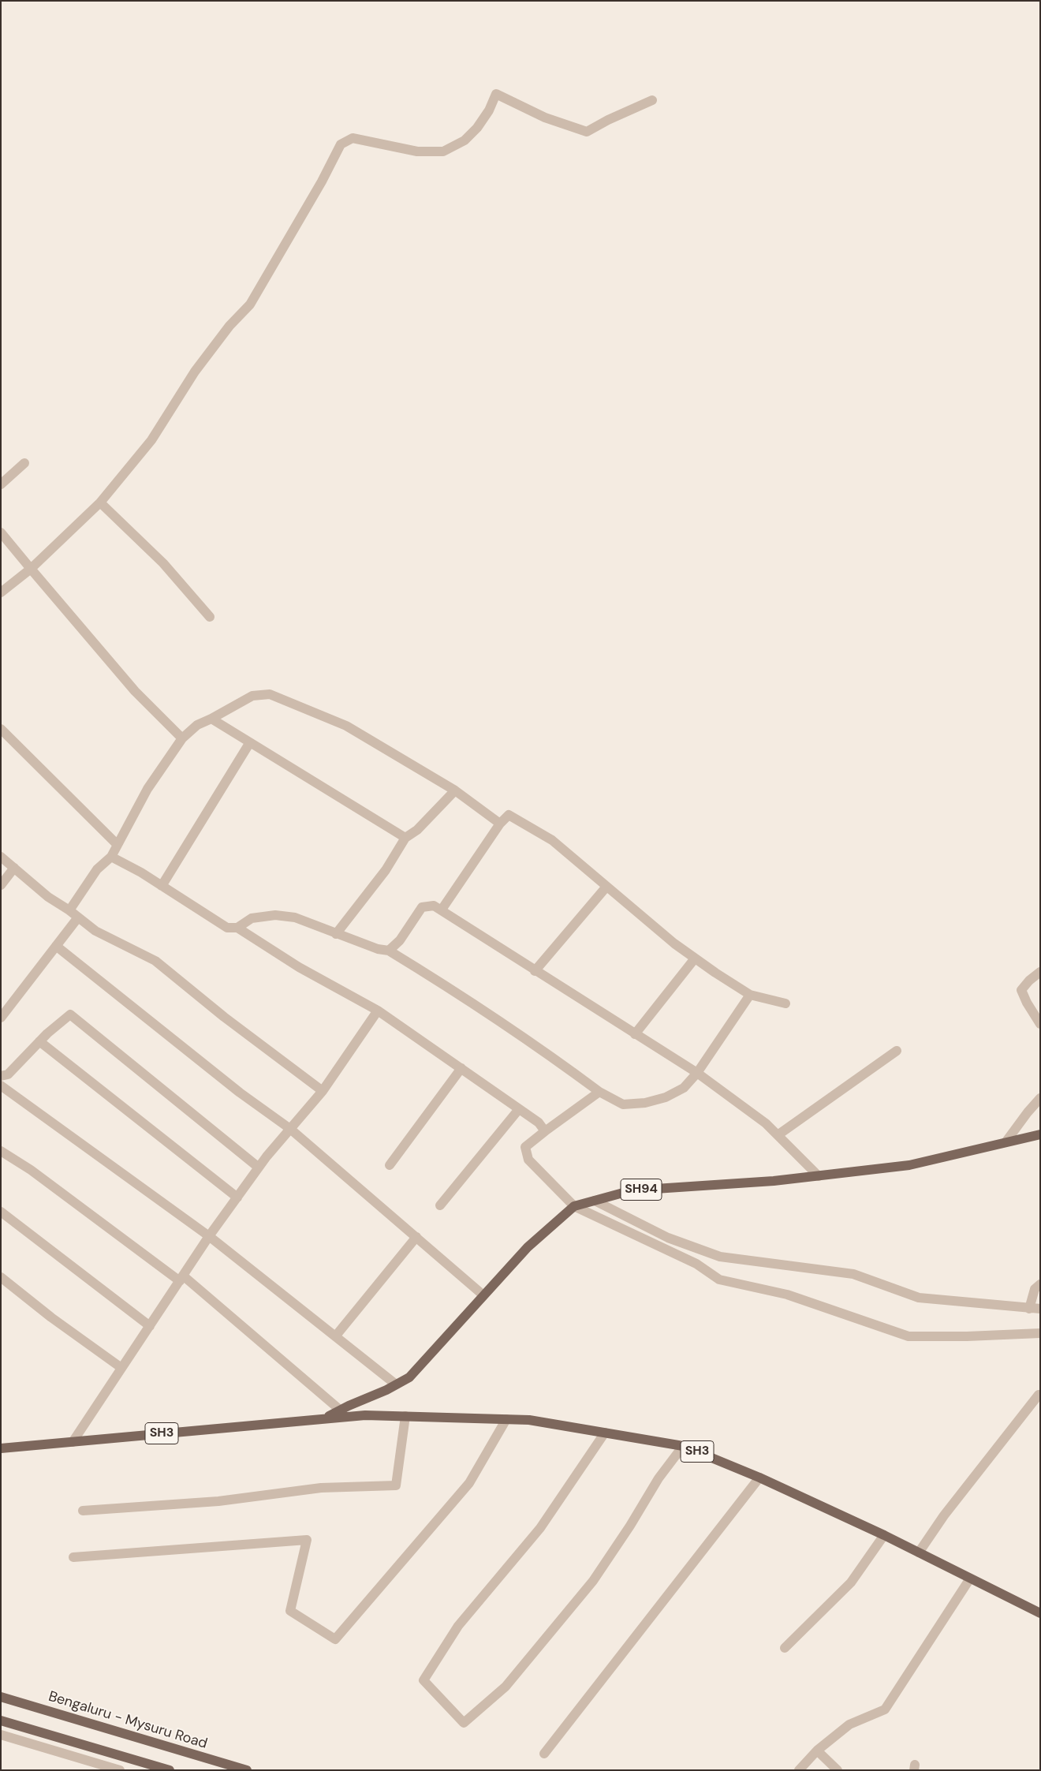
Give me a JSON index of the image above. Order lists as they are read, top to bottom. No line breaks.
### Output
{"streets":{"main road":["SH94","SH3","Bengaluru - Mysuru Road"]},"crossings":[["SH94","SH3"]]}
